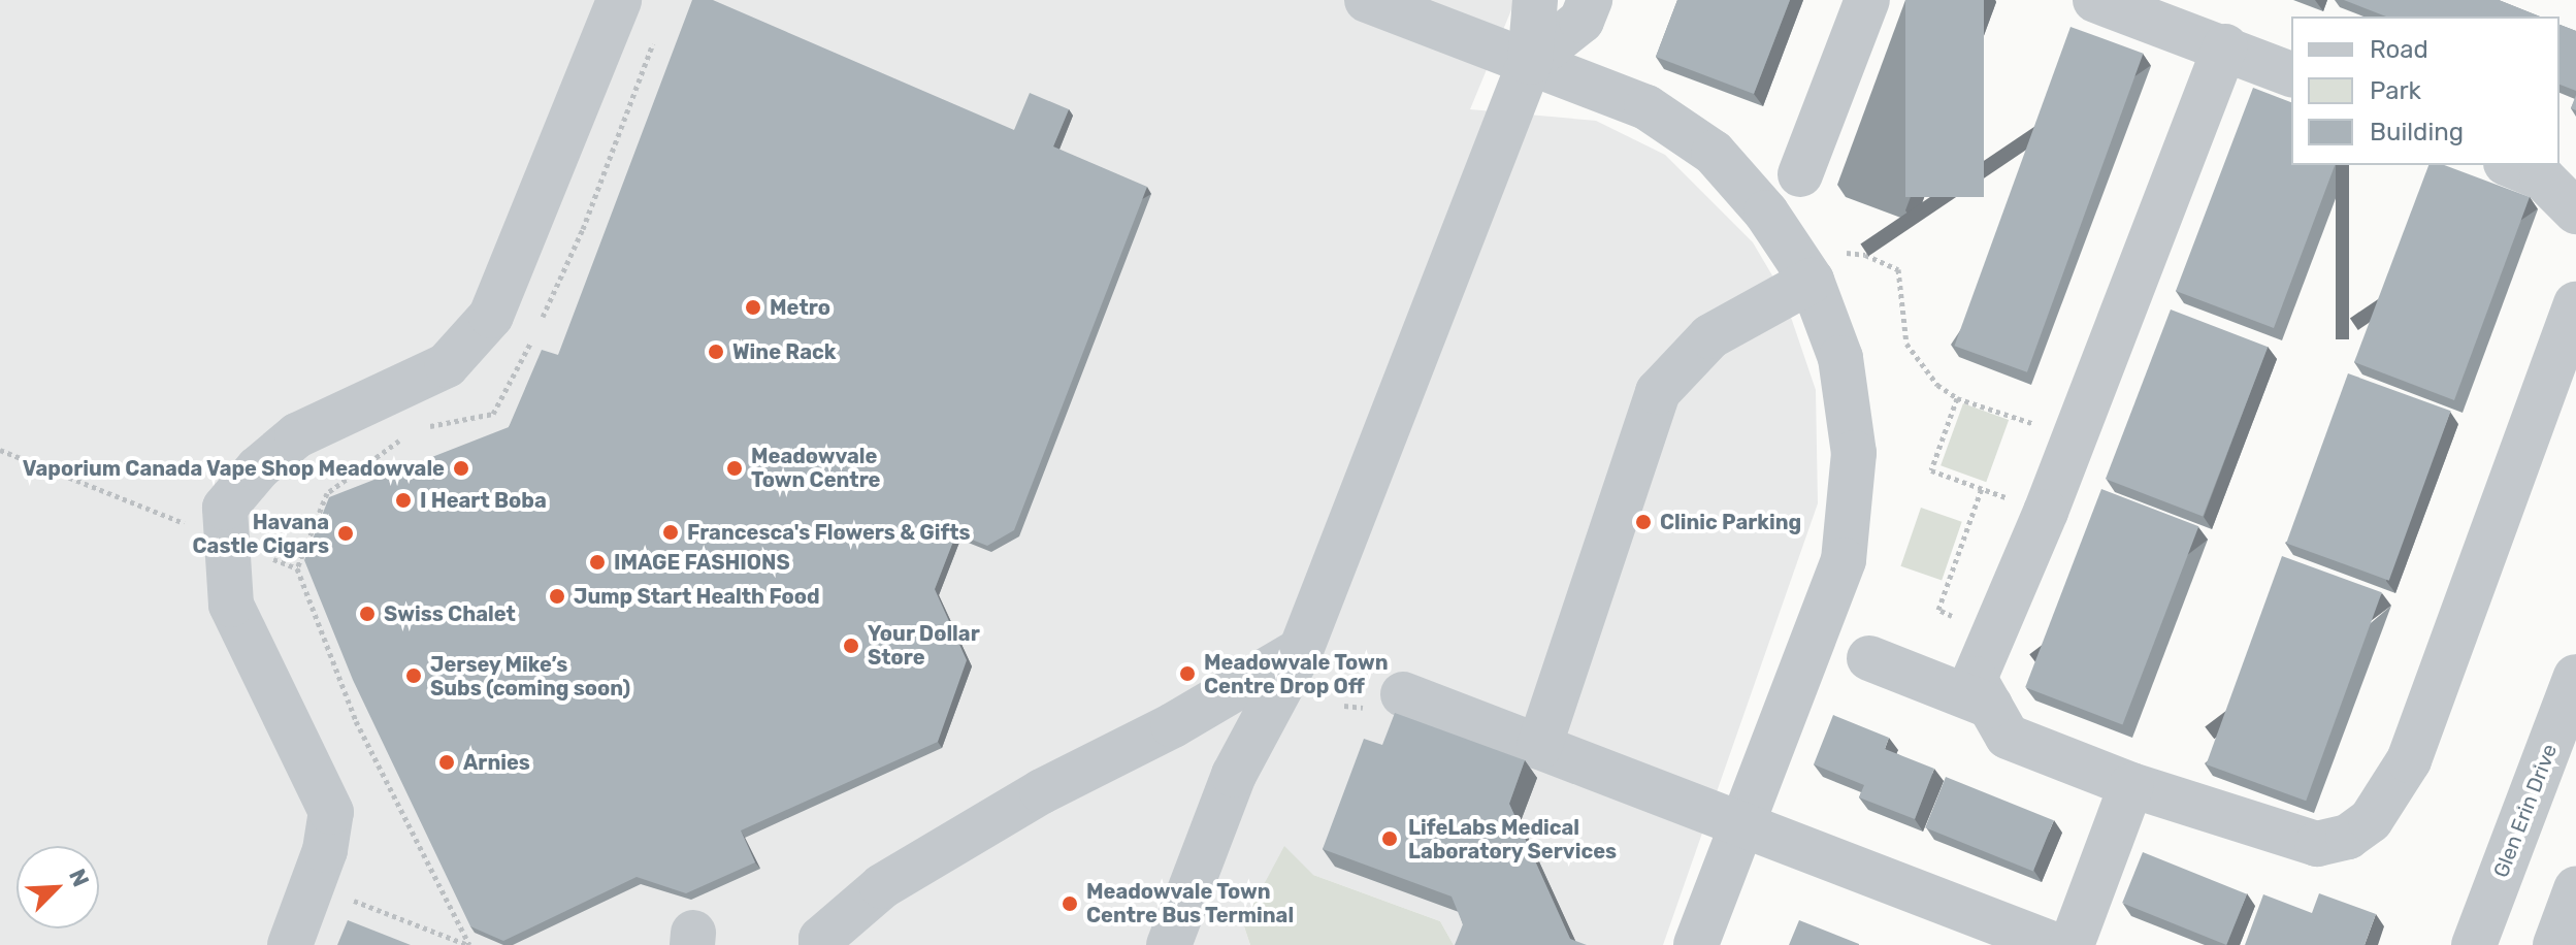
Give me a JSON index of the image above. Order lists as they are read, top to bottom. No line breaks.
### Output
{"streets":{"street":["Glen Erin Drive"]},"places":["Metro","Wine Rack","Vaporium Canada Vape Shop Meadowvale","Meadowvale Town Centre","I Heart Boba","Clinic Parking","Francesca's Flowers & Gifts","Havana Castle Cigars","IMAGE FASHIONS","Jump Start Health Food","Swiss Chalet","Your Dollar Store","Meadowvale Town Centre Drop Off","Jersey Mike’s Subs (coming soon)","Arnies","LifeLabs Medical Laboratory Services","Meadowvale Town Centre Bus Terminal"],"legend":["Road","Park","Building"],"north":"top right"}
